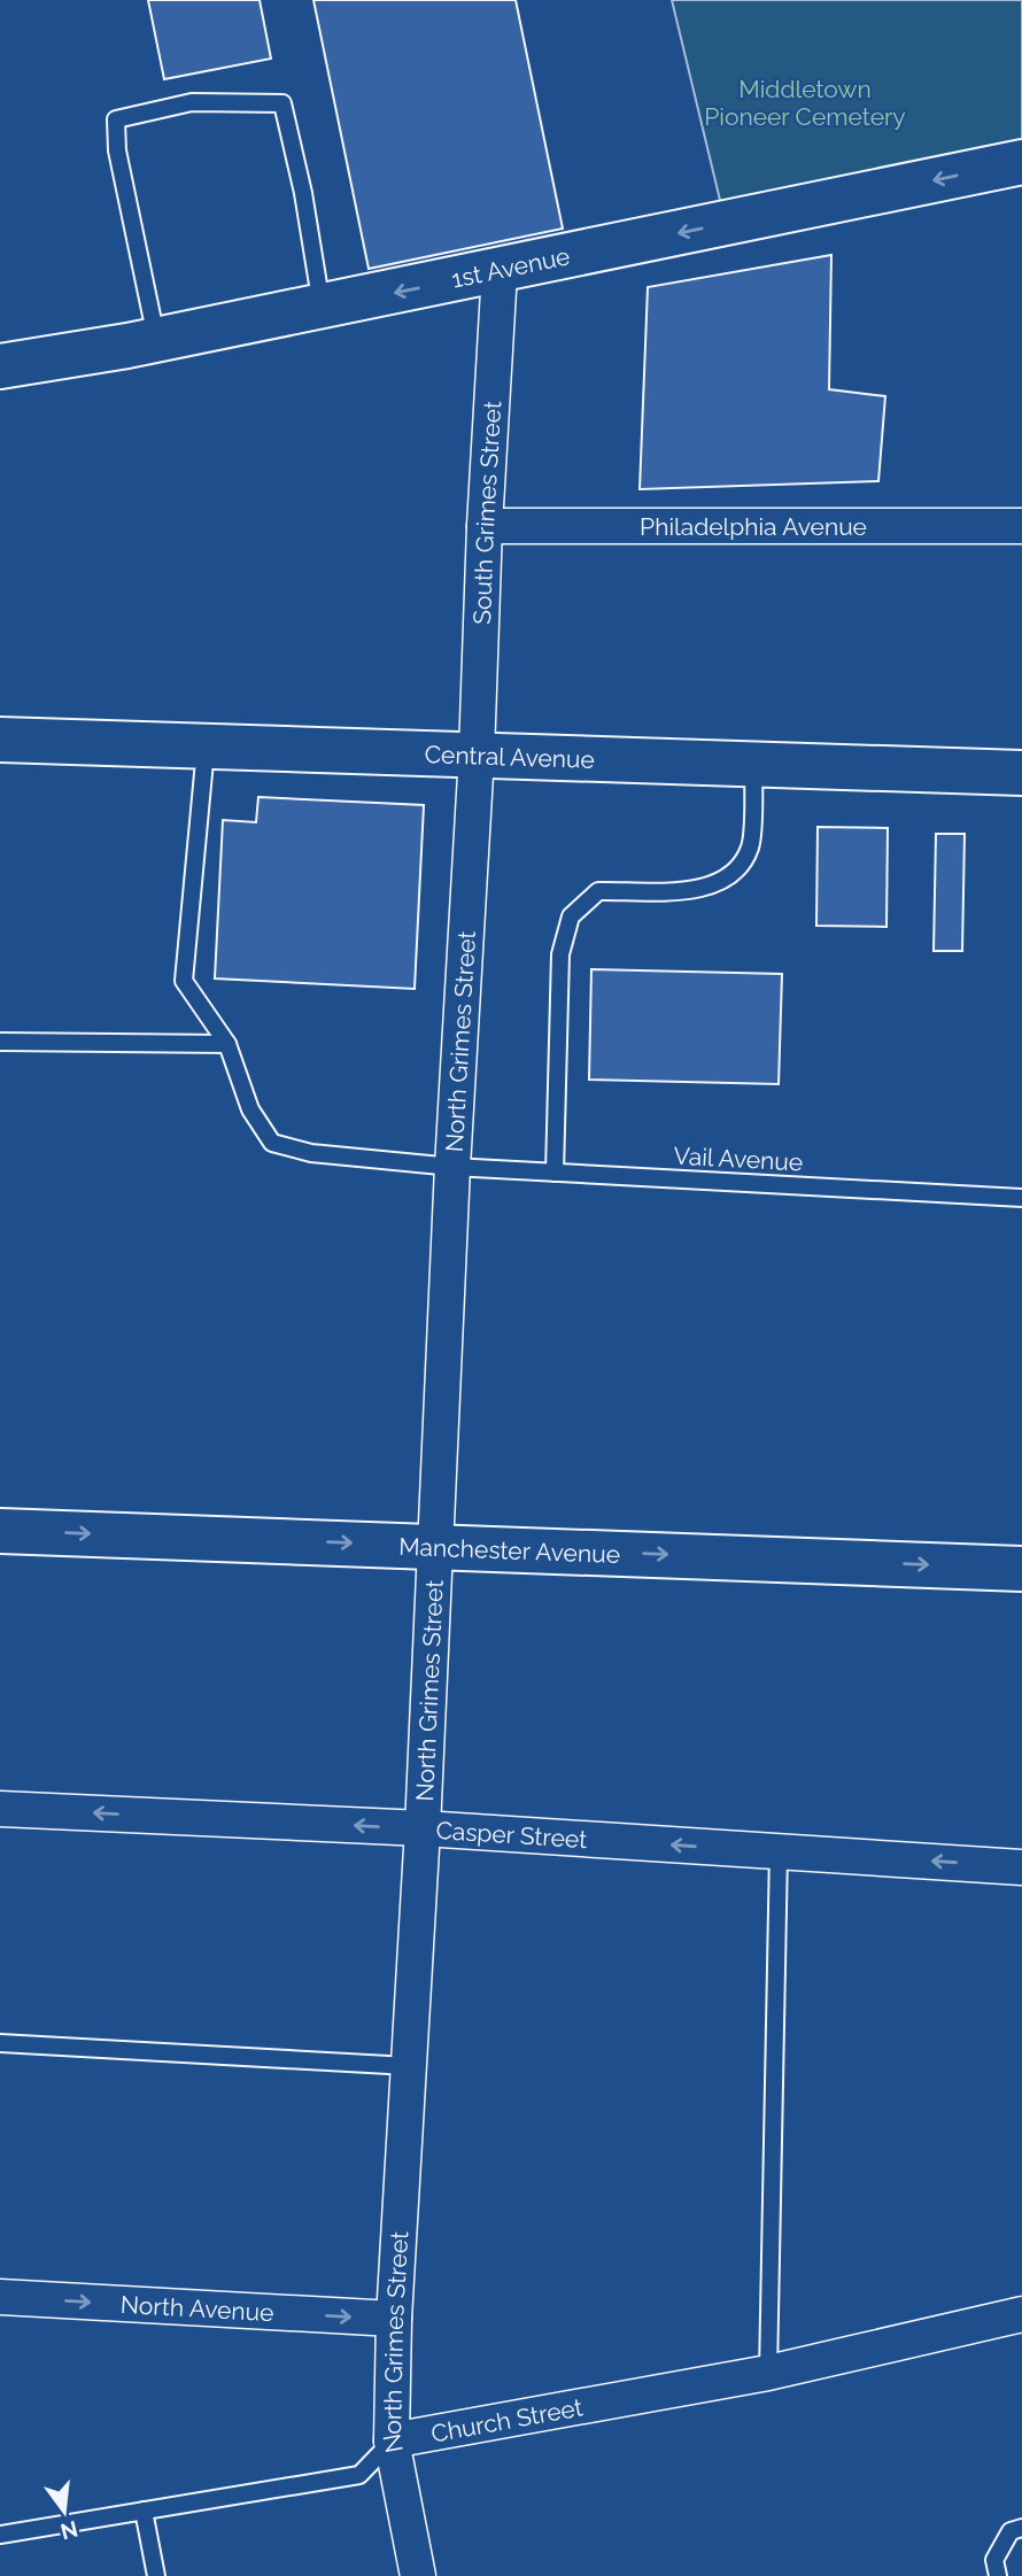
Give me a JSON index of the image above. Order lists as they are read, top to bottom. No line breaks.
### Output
{"streets":{"street":["1st Avenue","South Grimes Street","Philadelphia Avenue","Central Avenue","North Grimes Street","Manchester Avenue","Casper Street","North Avenue","Church Street"],"lane":["Vail Avenue"]},"crossings":[["1st Avenue","South Grimes Street"],["South Grimes Street","Philadelphia Avenue"],["South Grimes Street","Central Avenue"],["South Grimes Street","North Grimes Street"],["Central Avenue","North Grimes Street"],["Central Avenue","Vail Avenue"],["North Grimes Street","Vail Avenue"],["North Grimes Street","Manchester Avenue"],["North Grimes Street","Casper Street"],["North Grimes Street","North Avenue"],["North Grimes Street","Church Street"]],"one_way":["1st Avenue","Manchester Avenue","Casper Street","North Avenue"],"parks":["Middletown Pioneer Cemetery"],"north":"bottom"}
